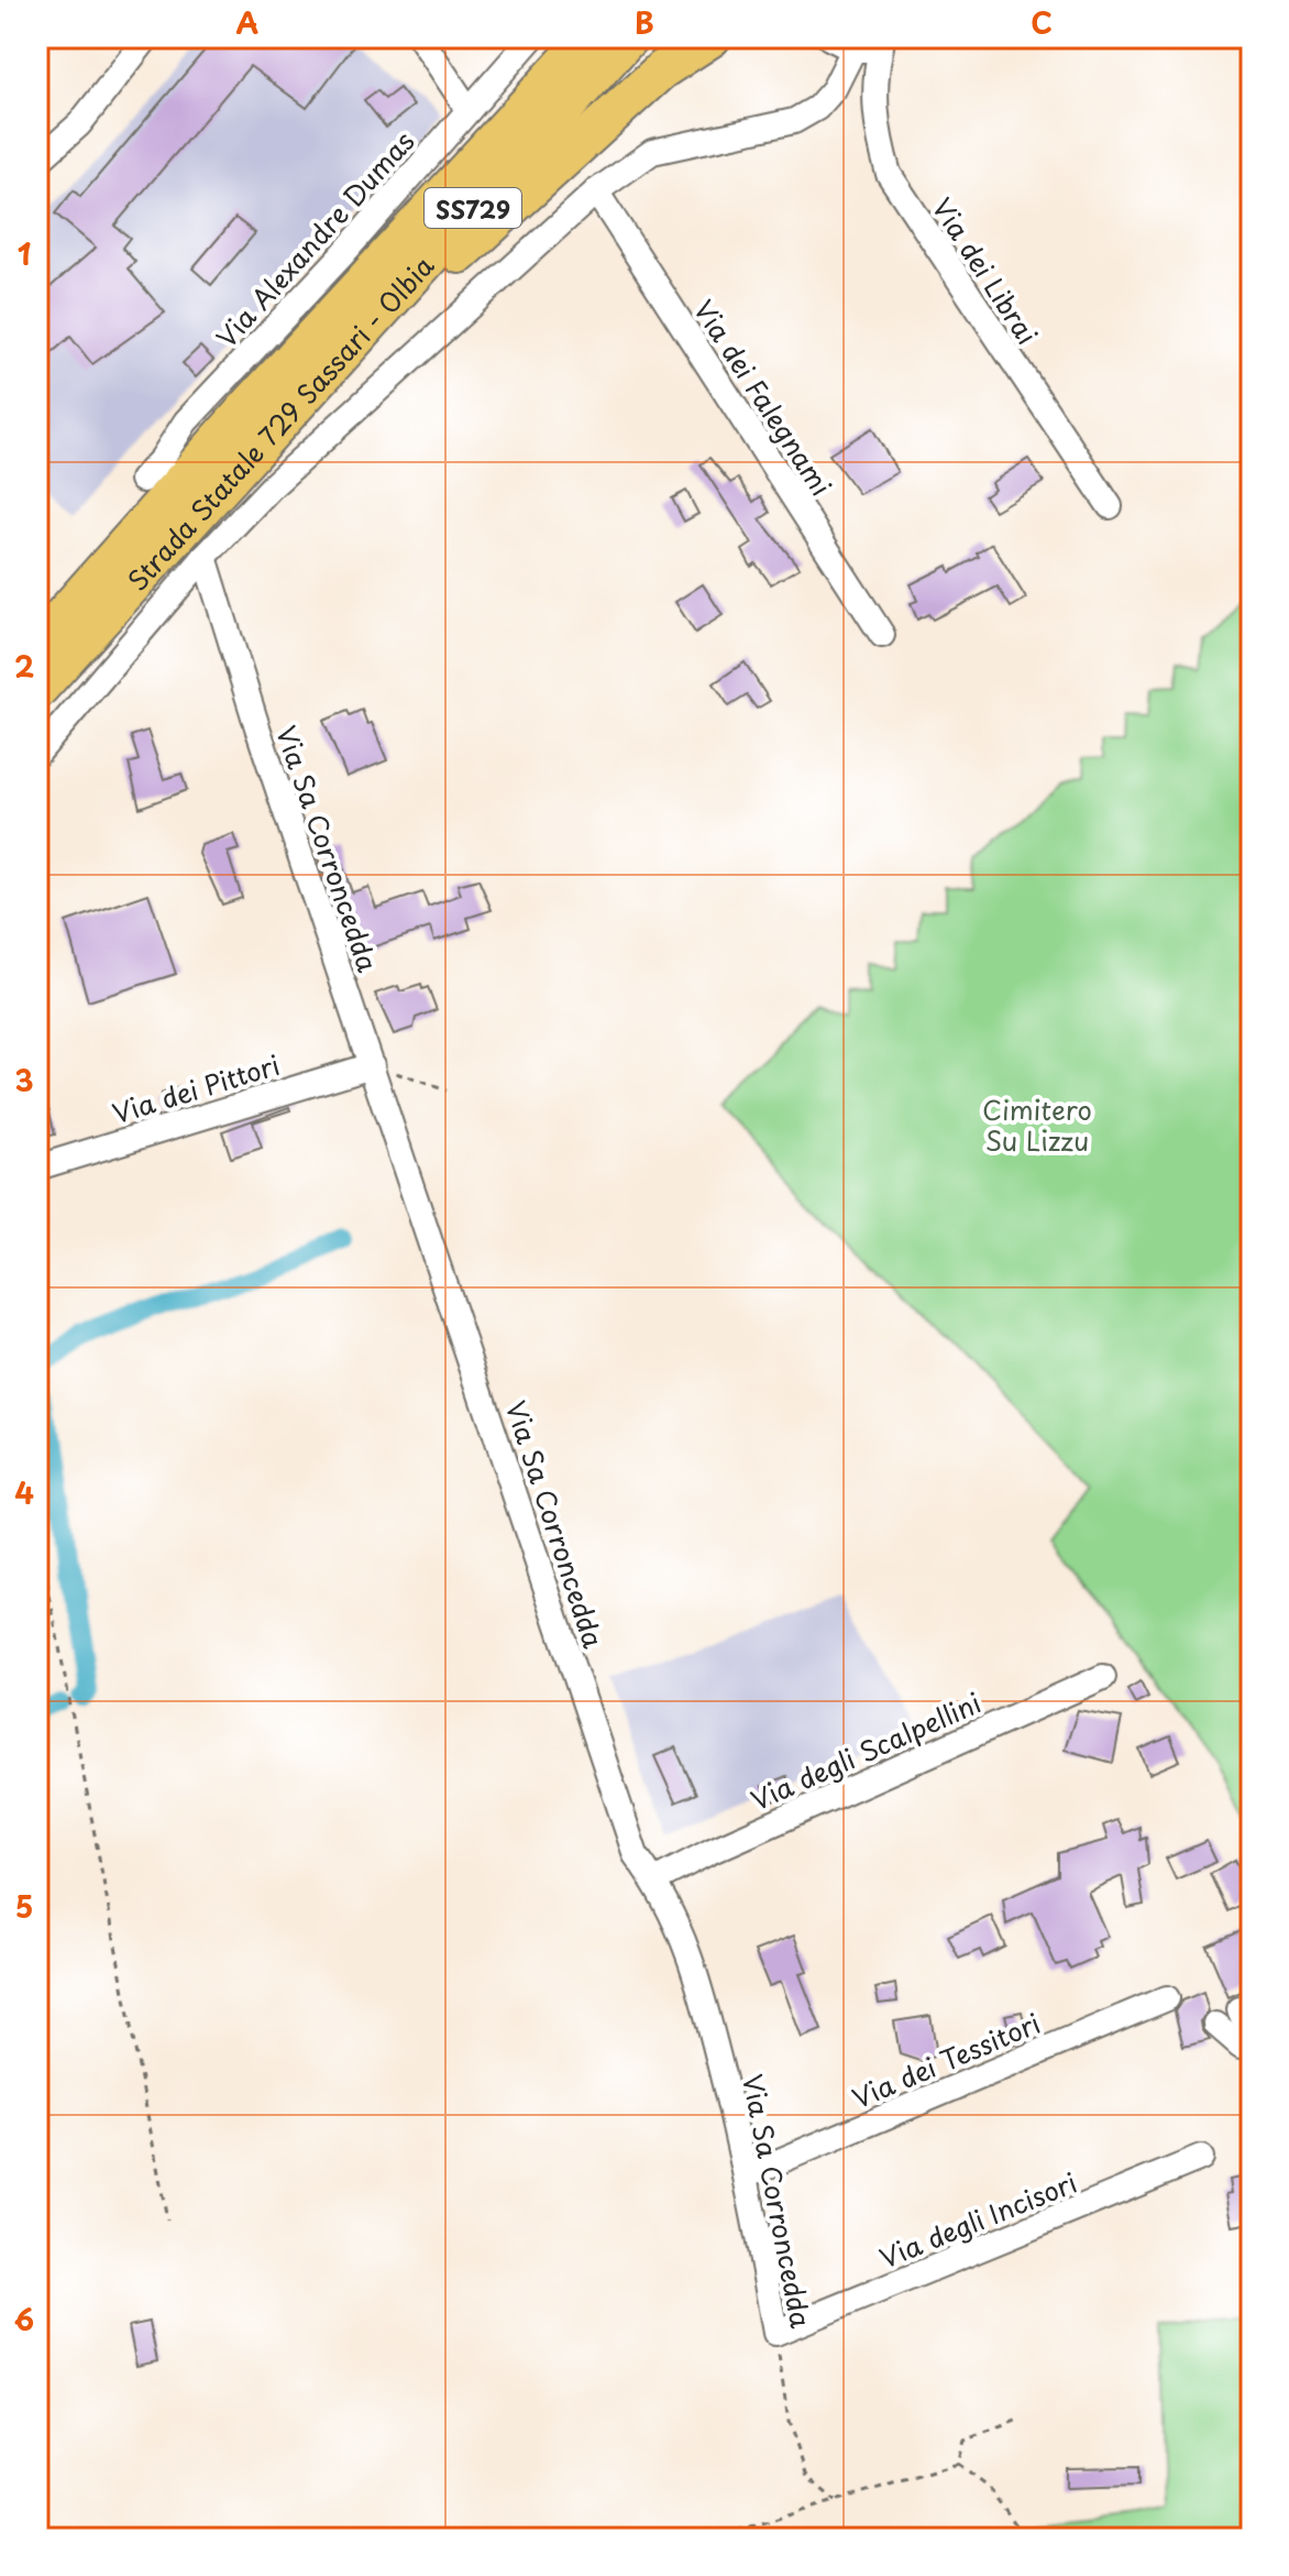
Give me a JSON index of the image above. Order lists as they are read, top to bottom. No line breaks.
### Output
{"streets":{"highway":["SS729","Strada Statale 729 Sassari - Olbia"],"street":["Via Alexandre Dumas","Via dei Librai","Via dei Falegnami","Via Sa Corroncedda","Via dei Pittori","Via degli Scalpellini","Via dei Tessitori","Via degli Incisori"]},"crossings":[["Via Sa Corroncedda","Via dei Pittori"],["Via Sa Corroncedda","Via degli Scalpellini"],["Via Sa Corroncedda","Via dei Tessitori"],["Via Sa Corroncedda","Via degli Incisori"]],"parks":["Cimitero Su Lizzu"],"grid":{"columns":["A","B","C"],"rows":["1","2","3","4","5","6"]}}
